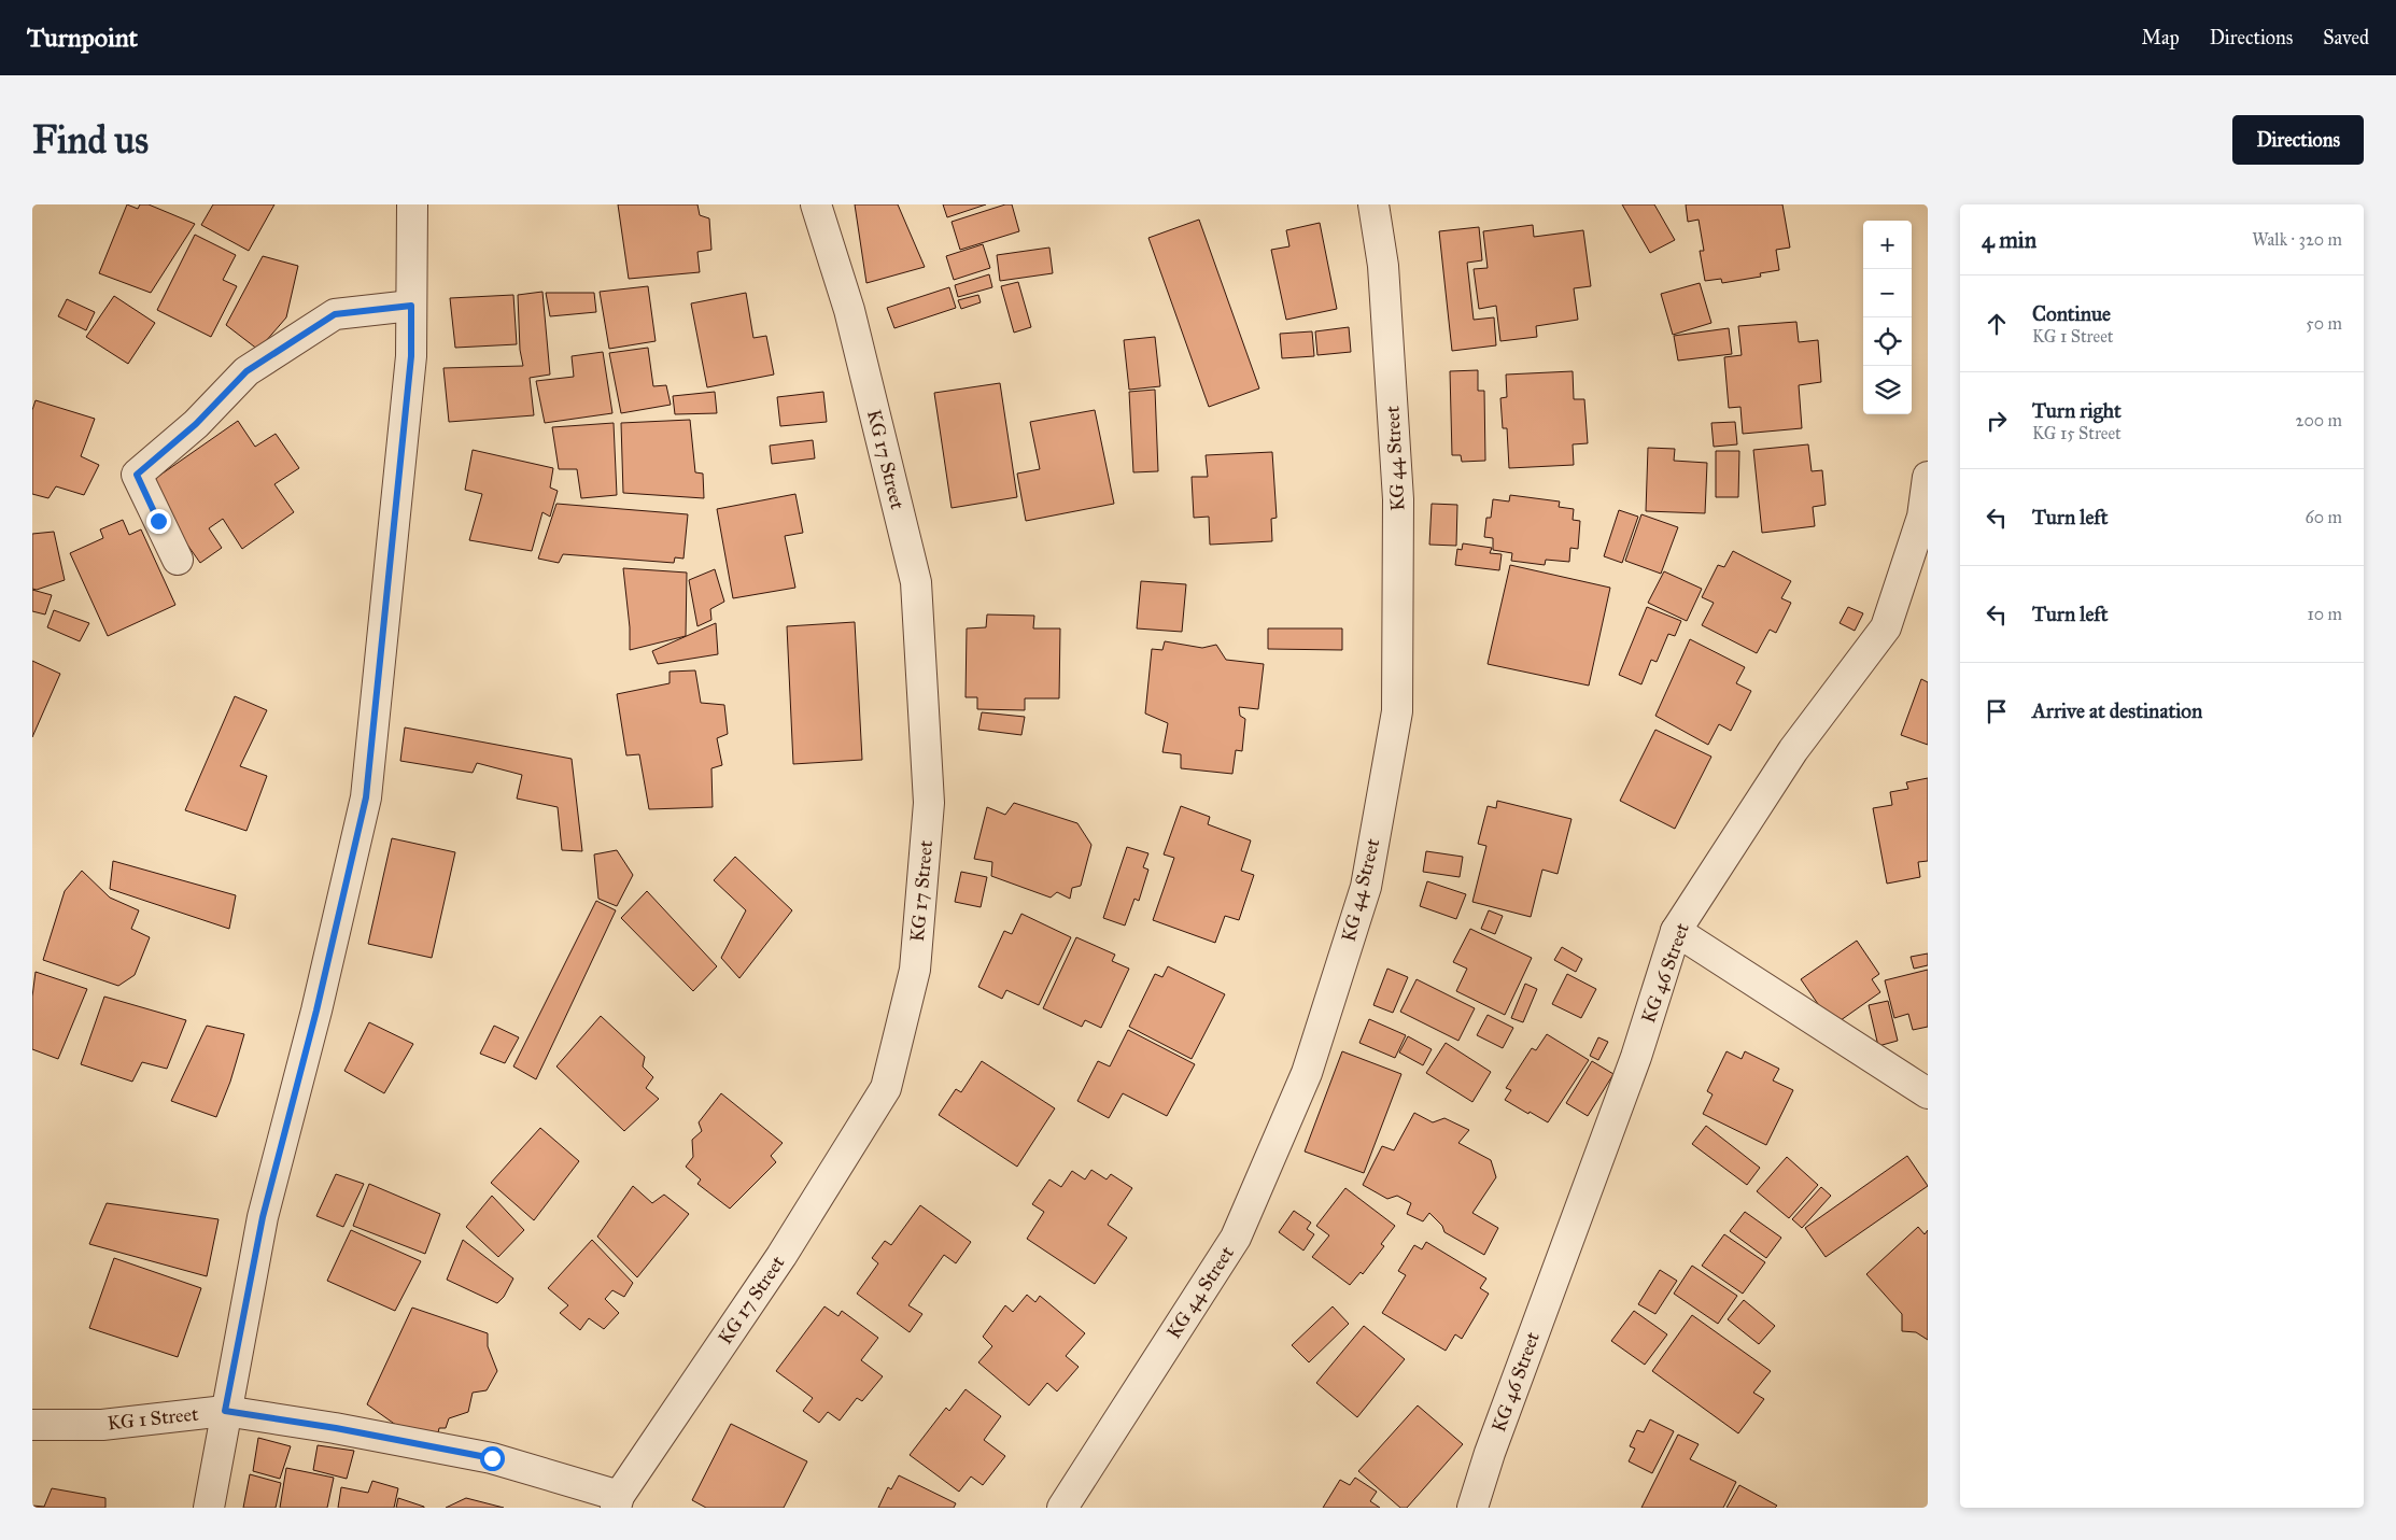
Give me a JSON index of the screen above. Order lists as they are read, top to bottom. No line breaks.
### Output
{"streets":{"street":["KG 44 Street","KG 17 Street","KG 46 Street","KG 1 Street"]},"crossings":[["KG 17 Street","KG 1 Street"]],"page":{"header":"Turnpoint","nav":["Map","Directions","Saved"],"buttons":"Directions","title":"Find us","heading":["4 min","Walk · 320 m"],"map_buttons":["+","−"],"list":[["Continue","KG 1 Street","50 m"],["Turn right","KG 15 Street","200 m"],["Turn left","60 m"],["Turn left","10 m"],"Arrive at destination"]}}
